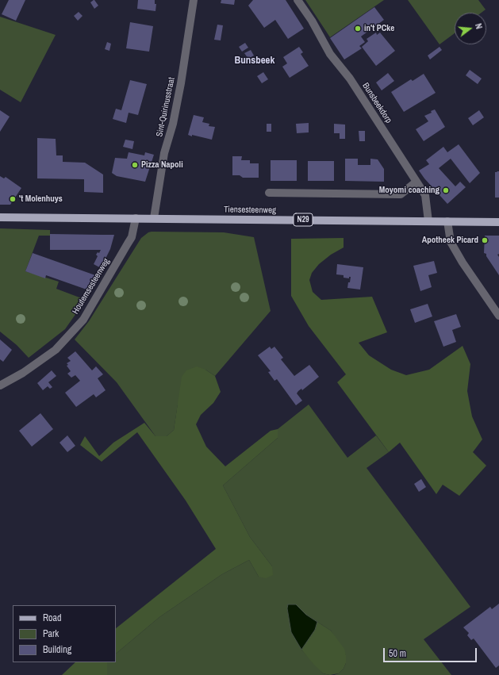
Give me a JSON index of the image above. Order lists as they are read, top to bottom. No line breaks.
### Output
{"streets":{"main road":["Tiensesteenweg","N29"],"street":["Bunsbeekdorp","Sint-Quirinusstraat","Houtemsesteenweg"]},"crossings":[["Bunsbeekdorp","Tiensesteenweg"],["Sint-Quirinusstraat","Tiensesteenweg"],["Tiensesteenweg","Houtemsesteenweg"]],"districts":["Bunsbeek"],"places":["in't PCke","Pizza Napoli","Moyomi coaching","'t Molenhuys","Apotheek Picard"],"legend":["Road","Park","Building"],"scale_bar":"50 m","north":"right"}
